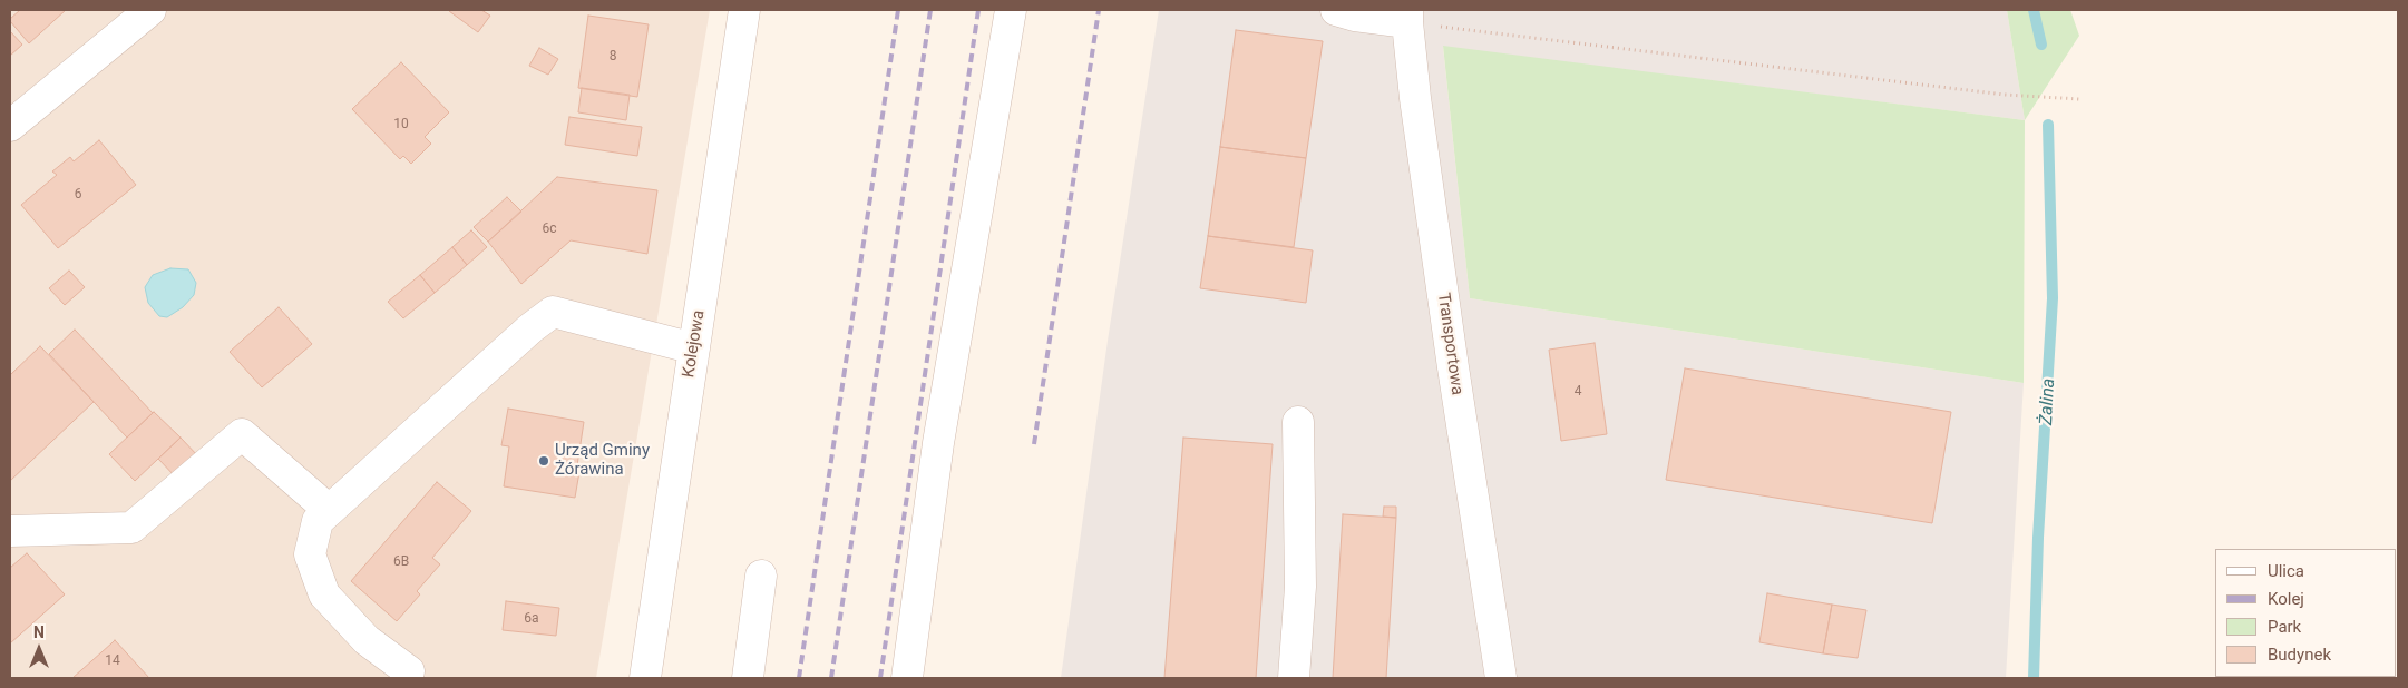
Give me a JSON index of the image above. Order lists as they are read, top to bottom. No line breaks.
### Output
{"streets":{"street":["Kolejowa","Transportowa"]},"water":["Żalina"],"places":["Urząd Gminy Żórawina"],"house_numbers":["8","10","6","6c","4","6B","6a","14"],"legend":["Ulica","Kolej","Park","Budynek"],"north":"top"}
